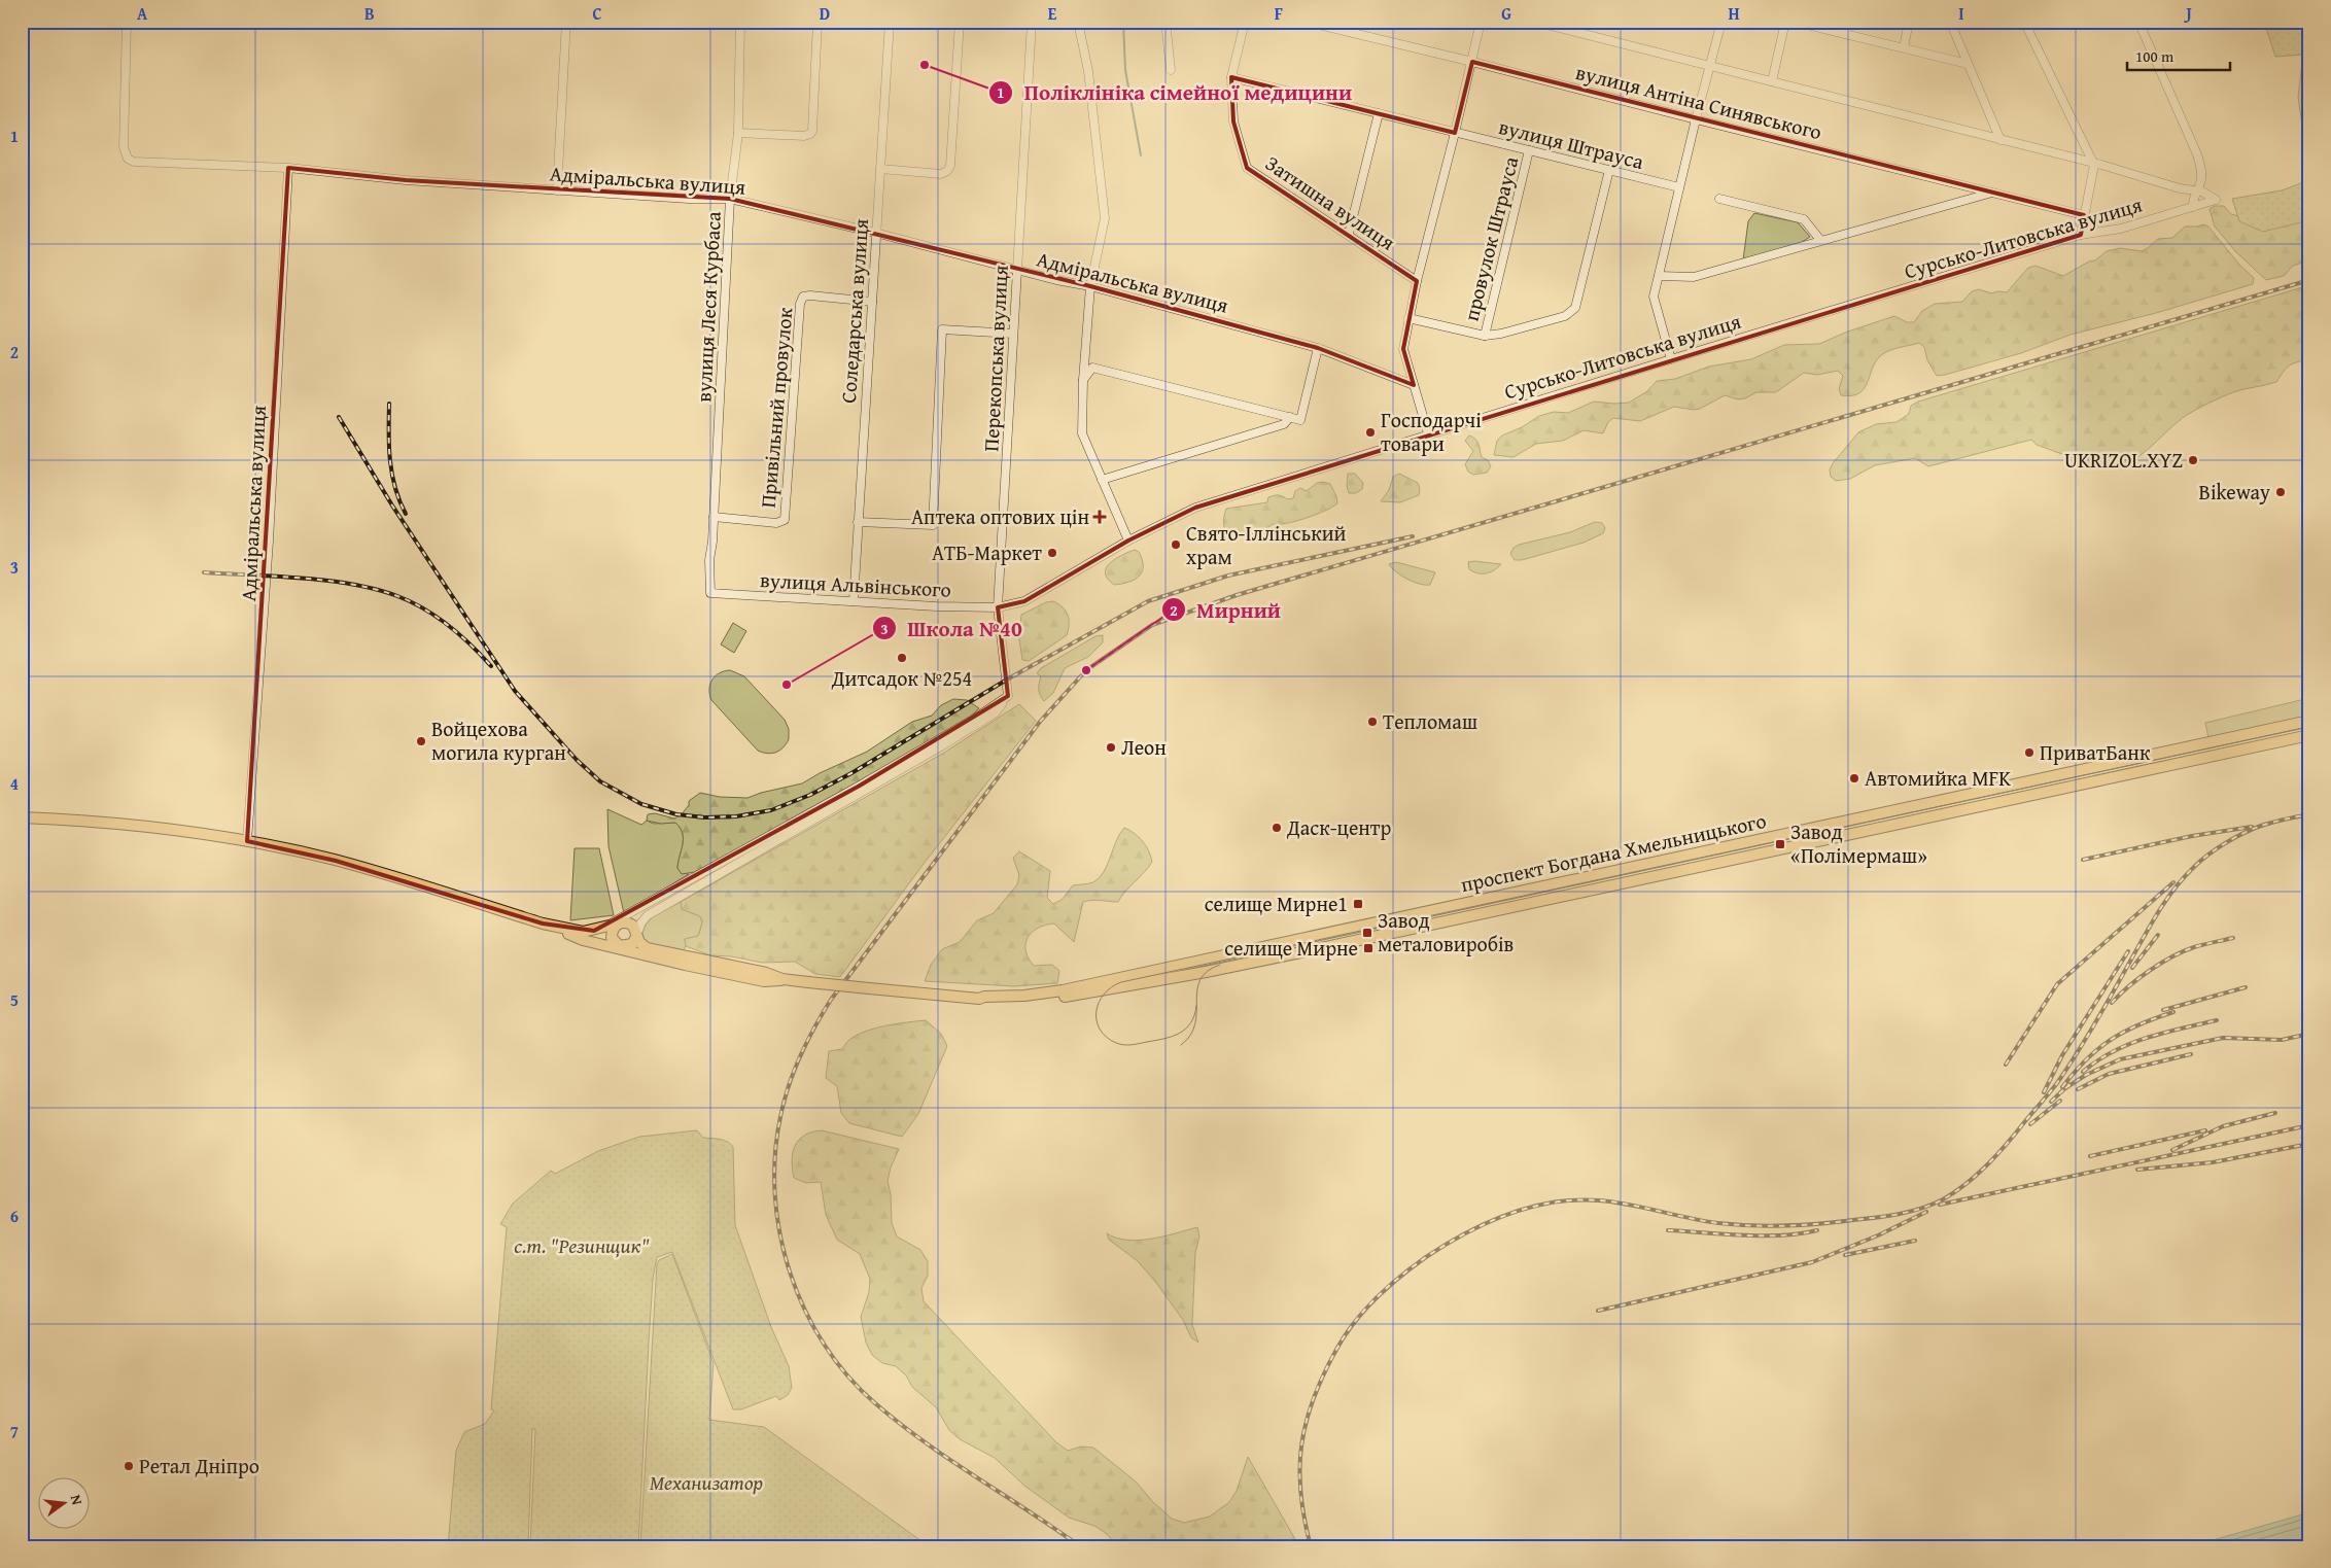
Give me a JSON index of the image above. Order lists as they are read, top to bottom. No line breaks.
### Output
{"streets":{"main road":["проспект Богдана Хмельницького"],"street":["вулиця Антіна Синявського","вулиця Штрауса","Адміральська вулиця","Затишна вулиця","Сурсько-Литовська вулиця","провулок Штрауса","вулиця Леся Курбаса","Соледарська вулиця","Перекопська вулиця","Привільний провулок","вулиця Альвінського"]},"crossings":[["вулиця Антіна Синявського","Сурсько-Литовська вулиця"],["вулиця Штрауса","Затишна вулиця"],["вулиця Штрауса","провулок Штрауса"],["Адміральська вулиця","вулиця Леся Курбаса"],["Адміральська вулиця","Соледарська вулиця"],["Адміральська вулиця","Перекопська вулиця"],["Адміральська вулиця","проспект Богдана Хмельницького"],["Сурсько-Литовська вулиця","Перекопська вулиця"],["Сурсько-Литовська вулиця","вулиця Альвінського"],["вулиця Леся Курбаса","Привільний провулок"],["вулиця Леся Курбаса","вулиця Альвінського"],["Соледарська вулиця","Привільний провулок"],["Соледарська вулиця","вулиця Альвінського"],["Перекопська вулиця","вулиця Альвінського"]],"parks":["с.т. \"Резинщик\"","Механизатор"],"places":{"other":["Поліклініка сімейної медицини","Господарчі товари","UKRIZOL.XYZ","Bikeway","Свято-Іллінський храм","АТБ-Маркет","Дитсадок №254","Мирний","Школа №40","Тепломаш","Войцехова могила курган","Леон","ПриватБанк","Автомийка MFK","Даск-центр","Ретал Дніпро"],"health":["Аптека оптових цін"],"transit":["Завод «Полімермаш»","селище Мирне1","Завод металовиробів","селище Мирне"]},"scale_bar":"100 m","north":"right","grid":{"columns":["A","B","C","D","E","F","G","H","I","J"],"rows":["1","2","3","4","5","6","7"]}}
